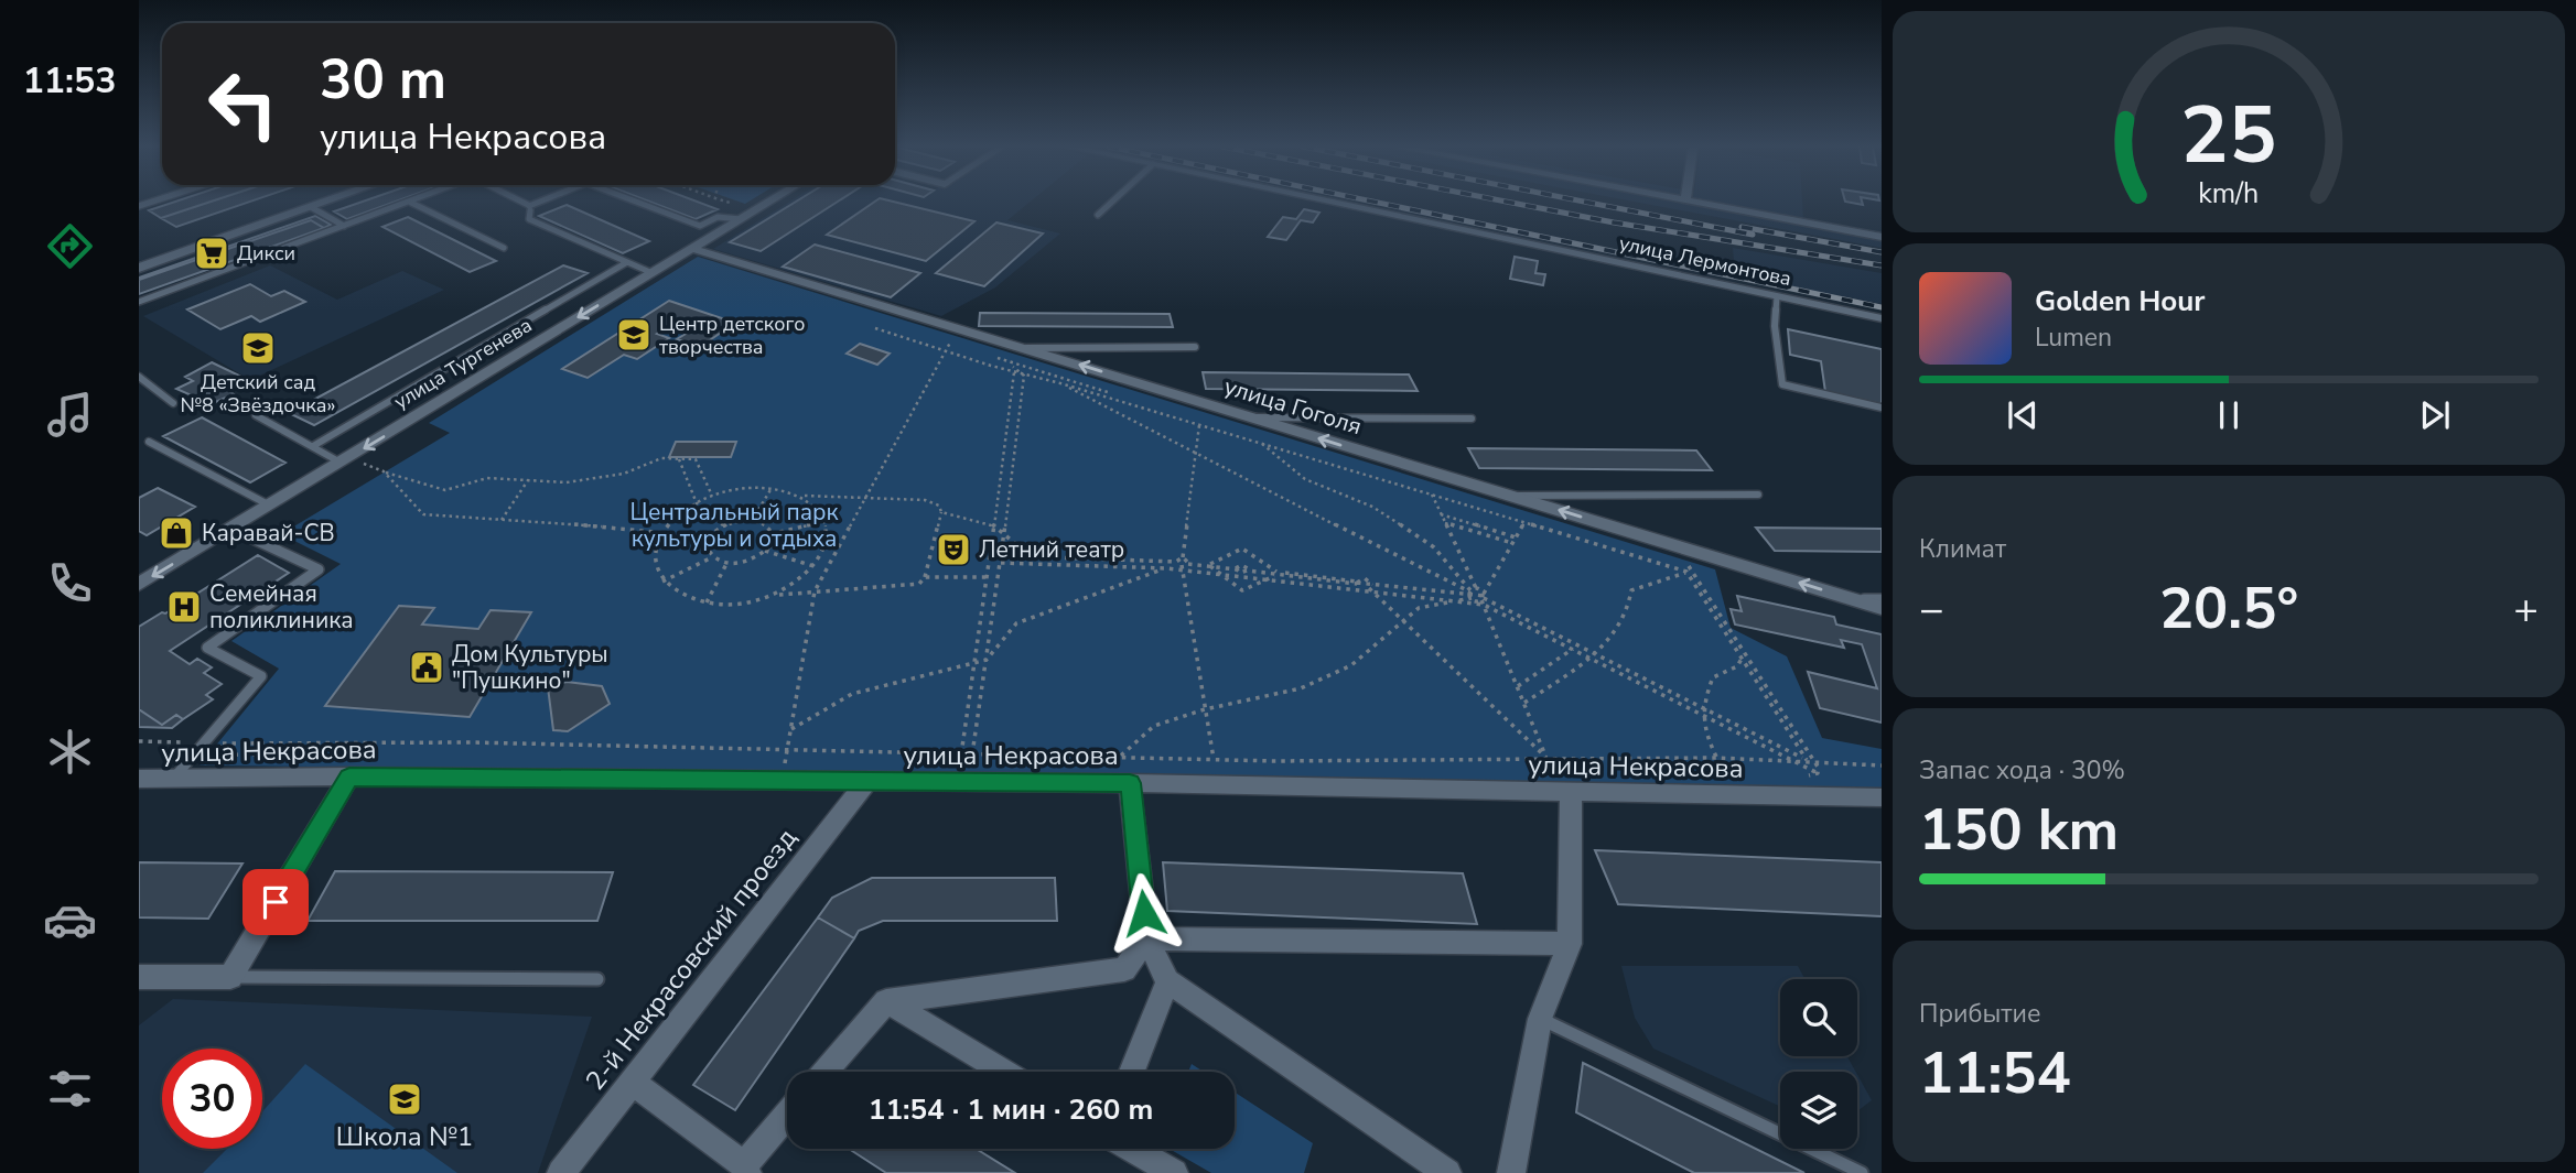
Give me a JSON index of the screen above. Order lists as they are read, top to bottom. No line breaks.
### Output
{"streets":{"street":["улица Лермонтова","улица Тургенева","улица Гоголя","улица Некрасова","2-й Некрасовский проезд"]},"crossings":[["улица Тургенева","улица Гоголя"],["улица Некрасова","2-й Некрасовский проезд"]],"one_way":["улица Тургенева","улица Гоголя"],"parks":["Центральный парк культуры и отдыха"],"places":{"supermarket":["Дикси"],"school or university":["Центр детского творчества","Детский сад №8 «Звёздочка»","Школа №1"],"shop":["Каравай-СВ"],"theatre":["Летний театр"],"hospital":["Семейная поликлиника"],"public building":["Дом Культуры \"Пушкино\""]},"page":{"tabs":"11:53","turn":["30 m","улица Некрасова"],"song":["Golden Hour","Lumen"],"tile":["Климат",["Запас хода · 30%","150 km"],["Прибытие","11:54"]],"heat":["−","20.5°","+"],"limit":"30","trip":"11:54 · 1 мин · 260 m","gauge":["25","km/h"]}}
